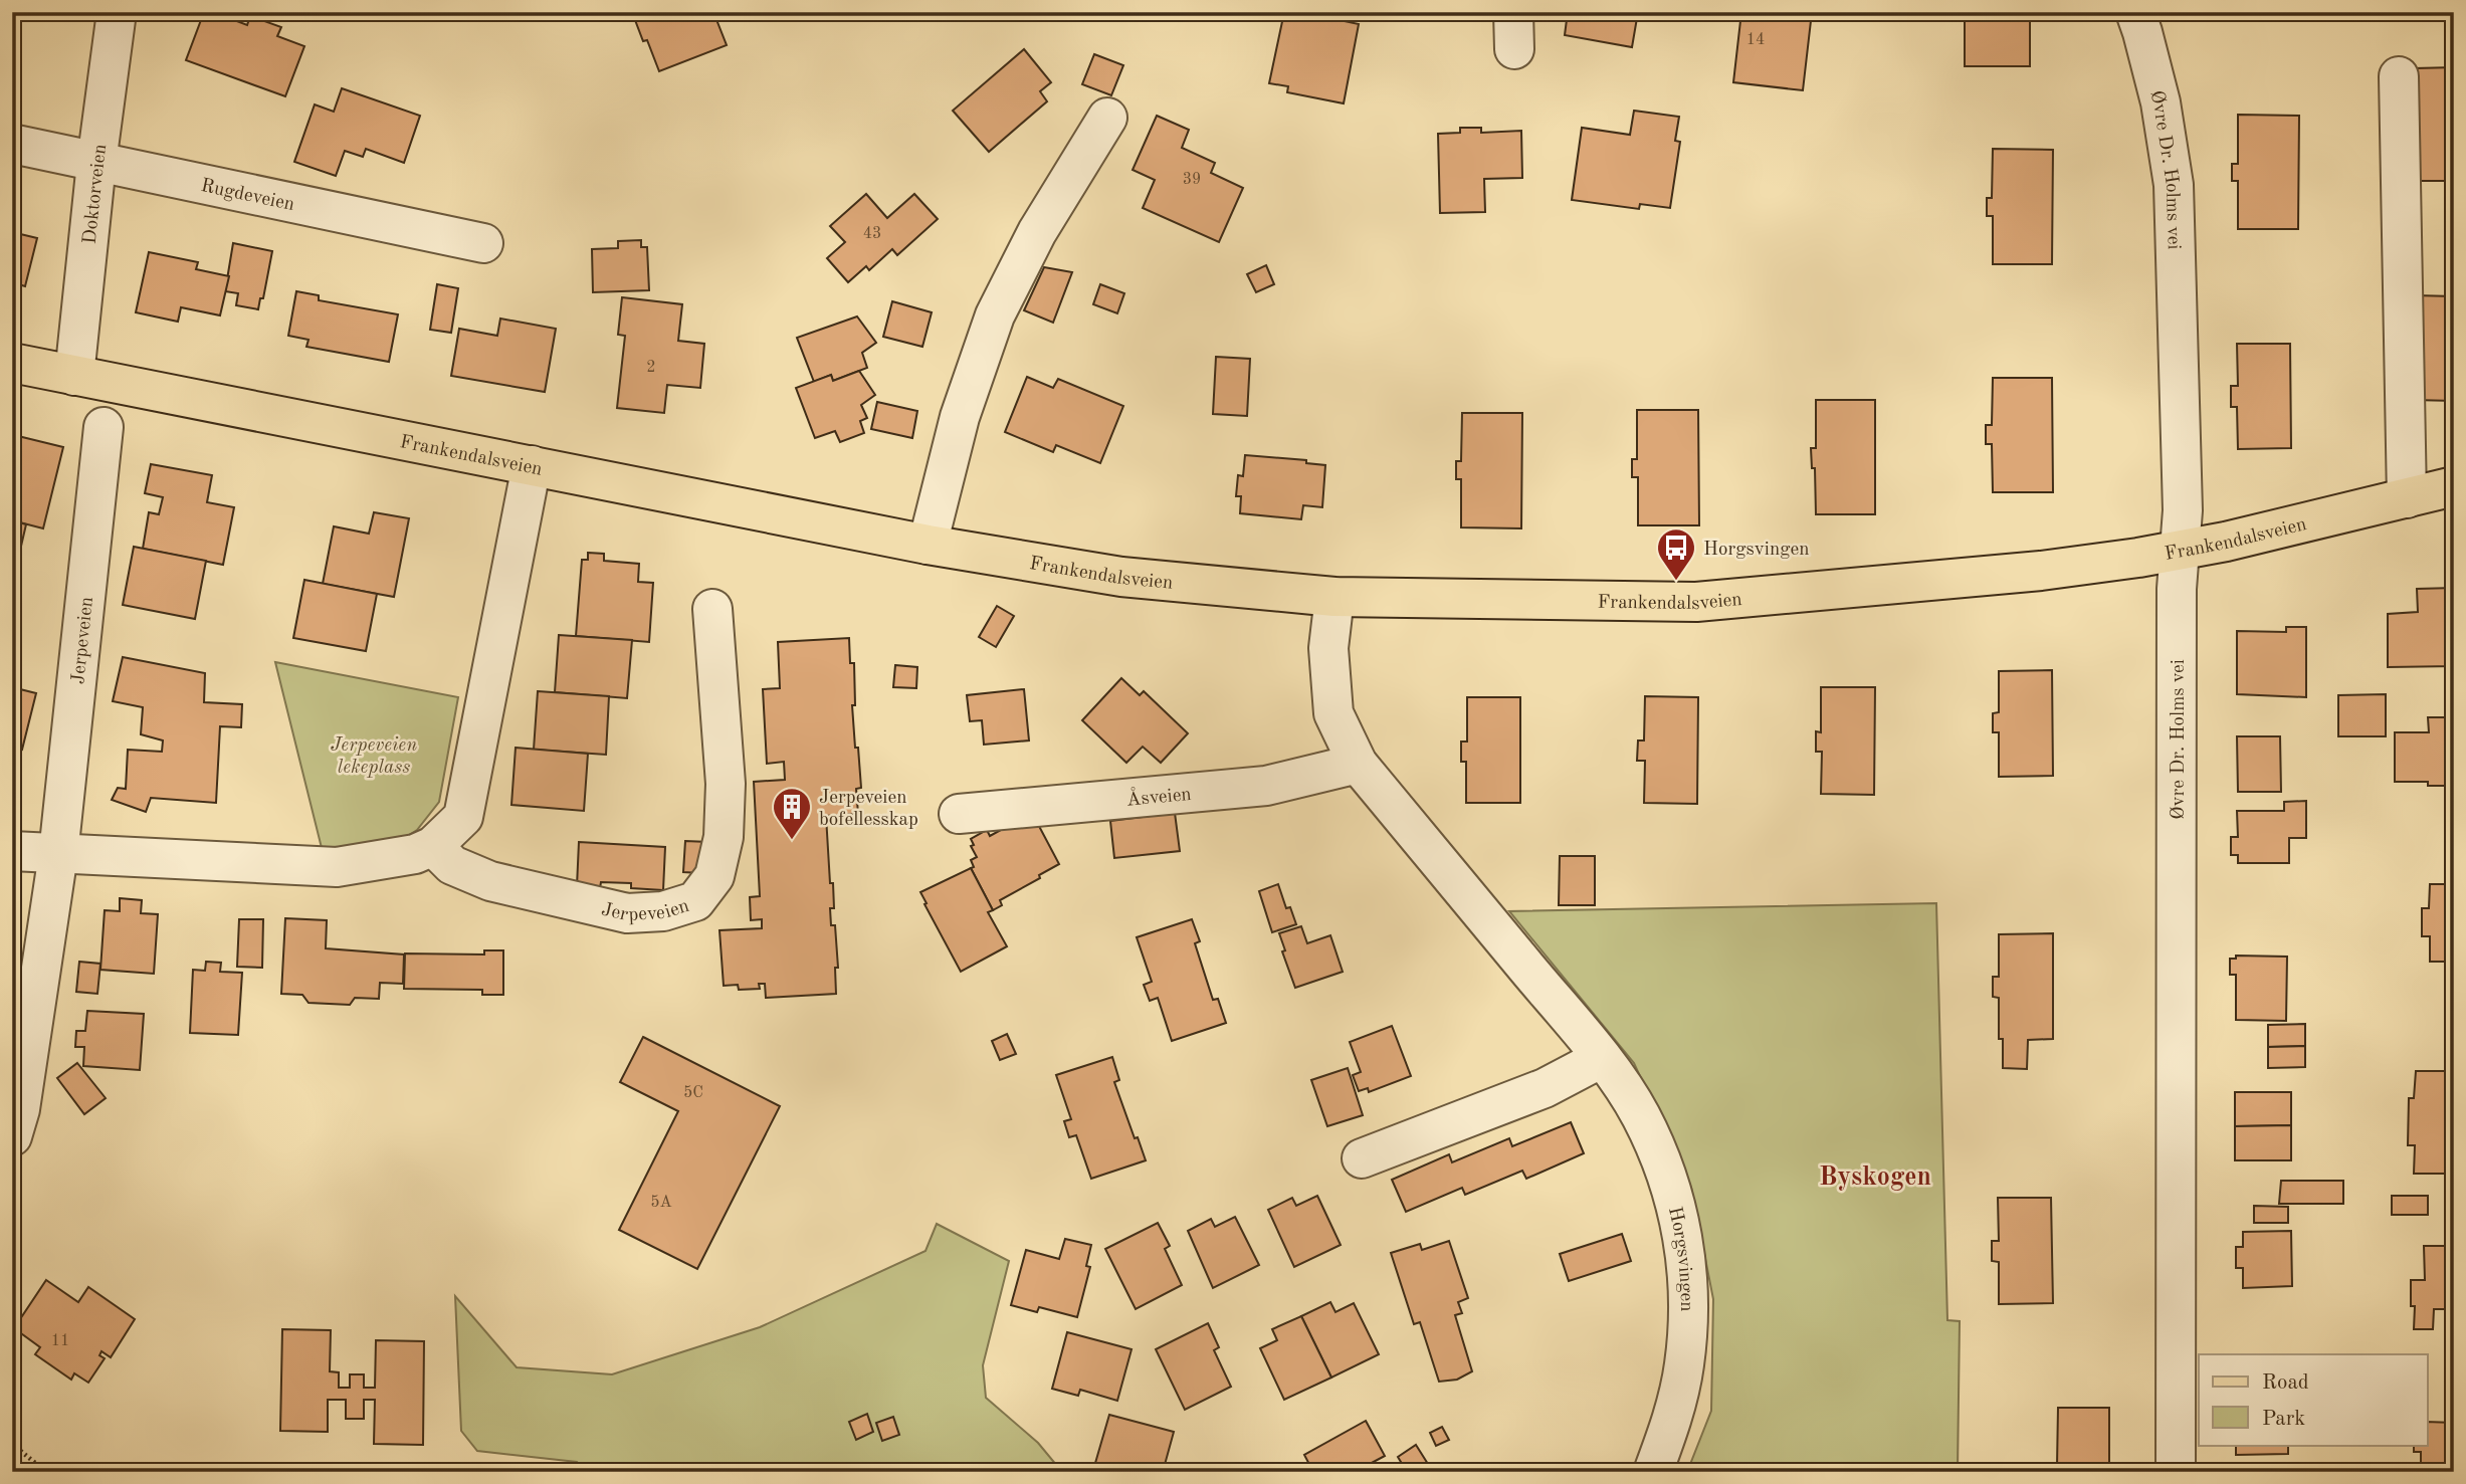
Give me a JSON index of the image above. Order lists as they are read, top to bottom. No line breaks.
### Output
{"streets":{"main road":["Frankendalsveien"],"street":["Øvre Dr. Holms vei","Doktorveien","Rugdeveien","Jerpeveien","Åsveien","Horgsvingen"]},"crossings":[["Øvre Dr. Holms vei","Frankendalsveien"],["Doktorveien","Rugdeveien"],["Doktorveien","Frankendalsveien"],["Frankendalsveien","Horgsvingen"],["Åsveien","Horgsvingen"]],"districts":["Byskogen"],"parks":["Jerpeveien lekeplass"],"places":{"bus stop":["Horgsvingen"],"building":["Jerpeveien bofellesskap"]},"house_numbers":["14","39","43","2","5C","5A","11"],"legend":["Road","Park"]}
